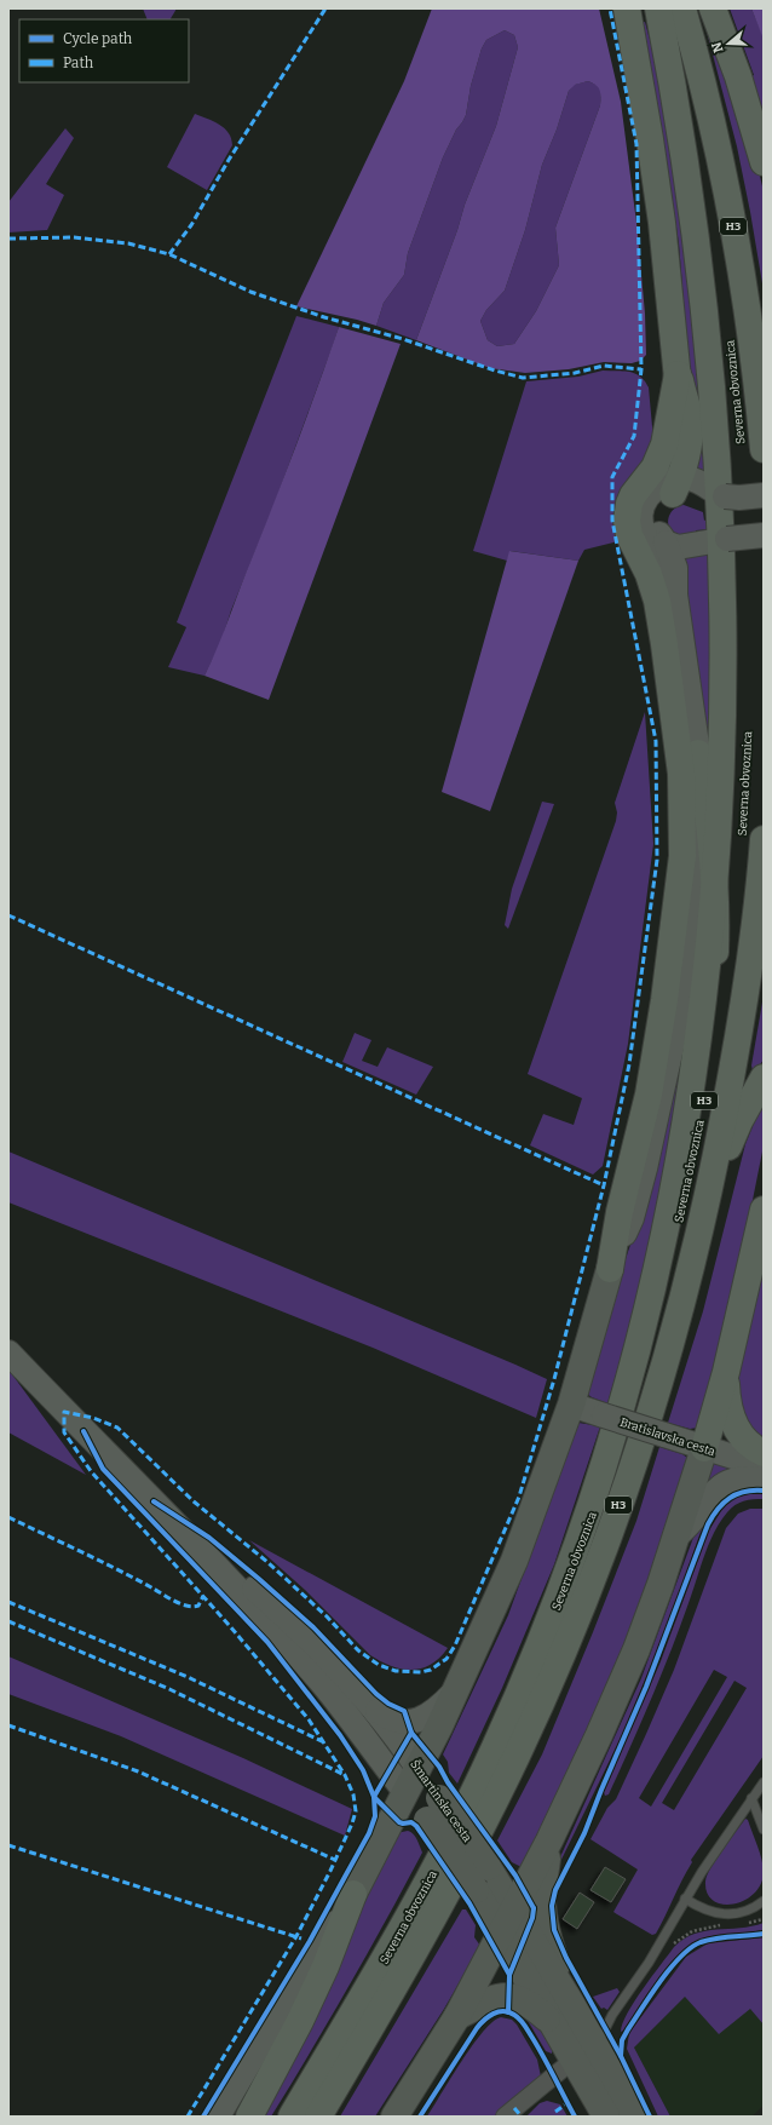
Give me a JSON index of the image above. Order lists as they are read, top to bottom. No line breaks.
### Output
{"streets":{"highway":["H3","Severna obvoznica"],"main road":["Bratislavska cesta","Šmartinska cesta"]},"legend":["Cycle path","Path"],"north":"left"}
